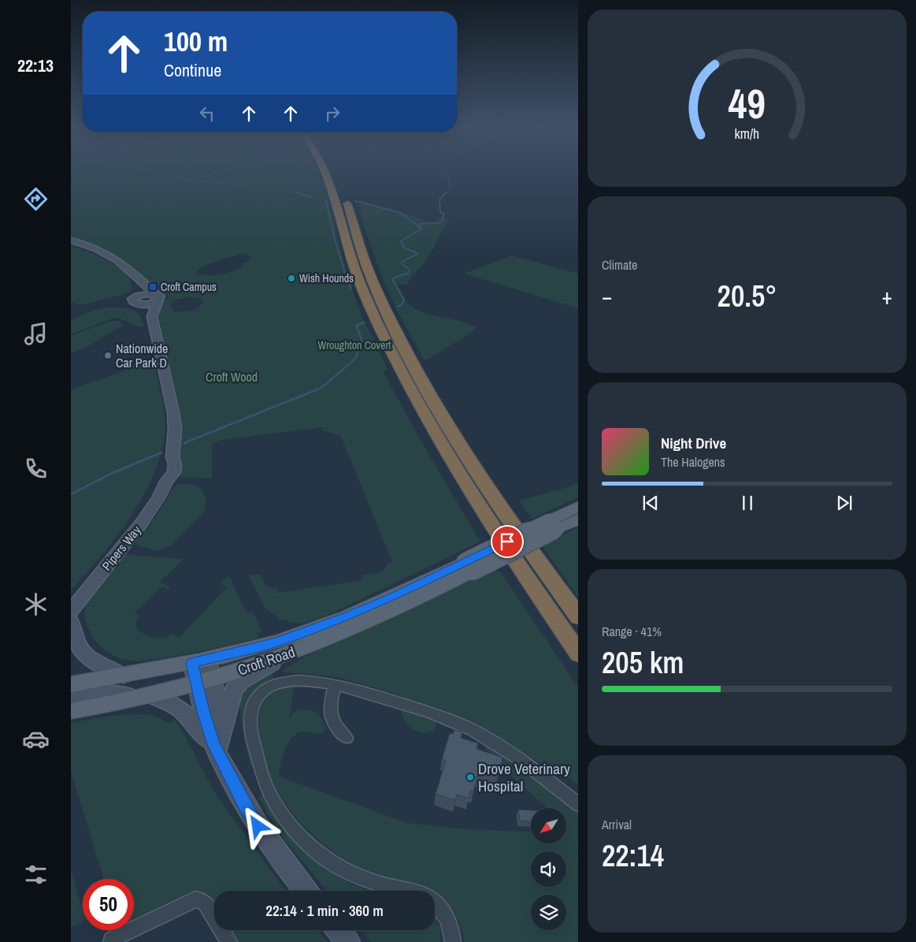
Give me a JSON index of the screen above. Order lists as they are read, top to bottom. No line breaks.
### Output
{"streets":{"main road":["Pipers Way","Croft Road"]},"parks":["Wroughton Covert","Croft Wood"],"places":{"other":["Wish Hounds","Nationwide Car Park D","Drove Veterinary Hospital"],"transit":["Croft Campus"]},"north":"bottom left","page":{"tabs":"22:13","turn":["100 m","Continue"],"tile":["Climate",["Range · 41%","205 km"],["Arrival","22:14"]],"heat":["−","20.5°","+"],"song":["Night Drive","The Halogens"],"limit":"50","trip":"22:14 · 1 min · 360 m","gauge":["49","km/h"]}}
